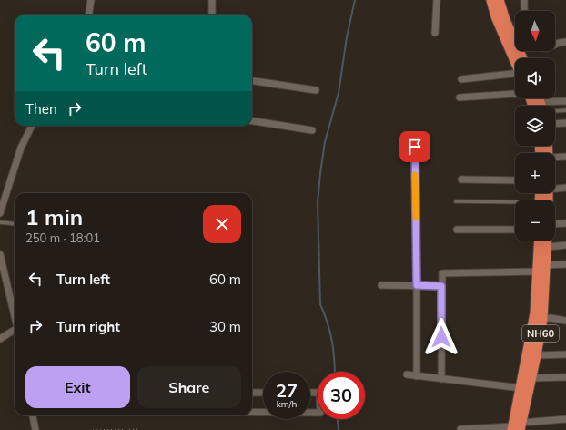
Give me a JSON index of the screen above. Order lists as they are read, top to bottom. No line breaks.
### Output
{"streets":{"highway":["NH60"]},"north":"bottom","page":{"map_buttons":["+","−"],"turn":["60 m","Turn left"],"then":"Then","heading":["1 min","250 m · 18:01"],"list":[{"name":"Turn left","value":"60 m"},{"name":"Turn right","value":"30 m"}],"buttons":["Exit","Share"],"speed":"27 km/h","limit":"30"}}
